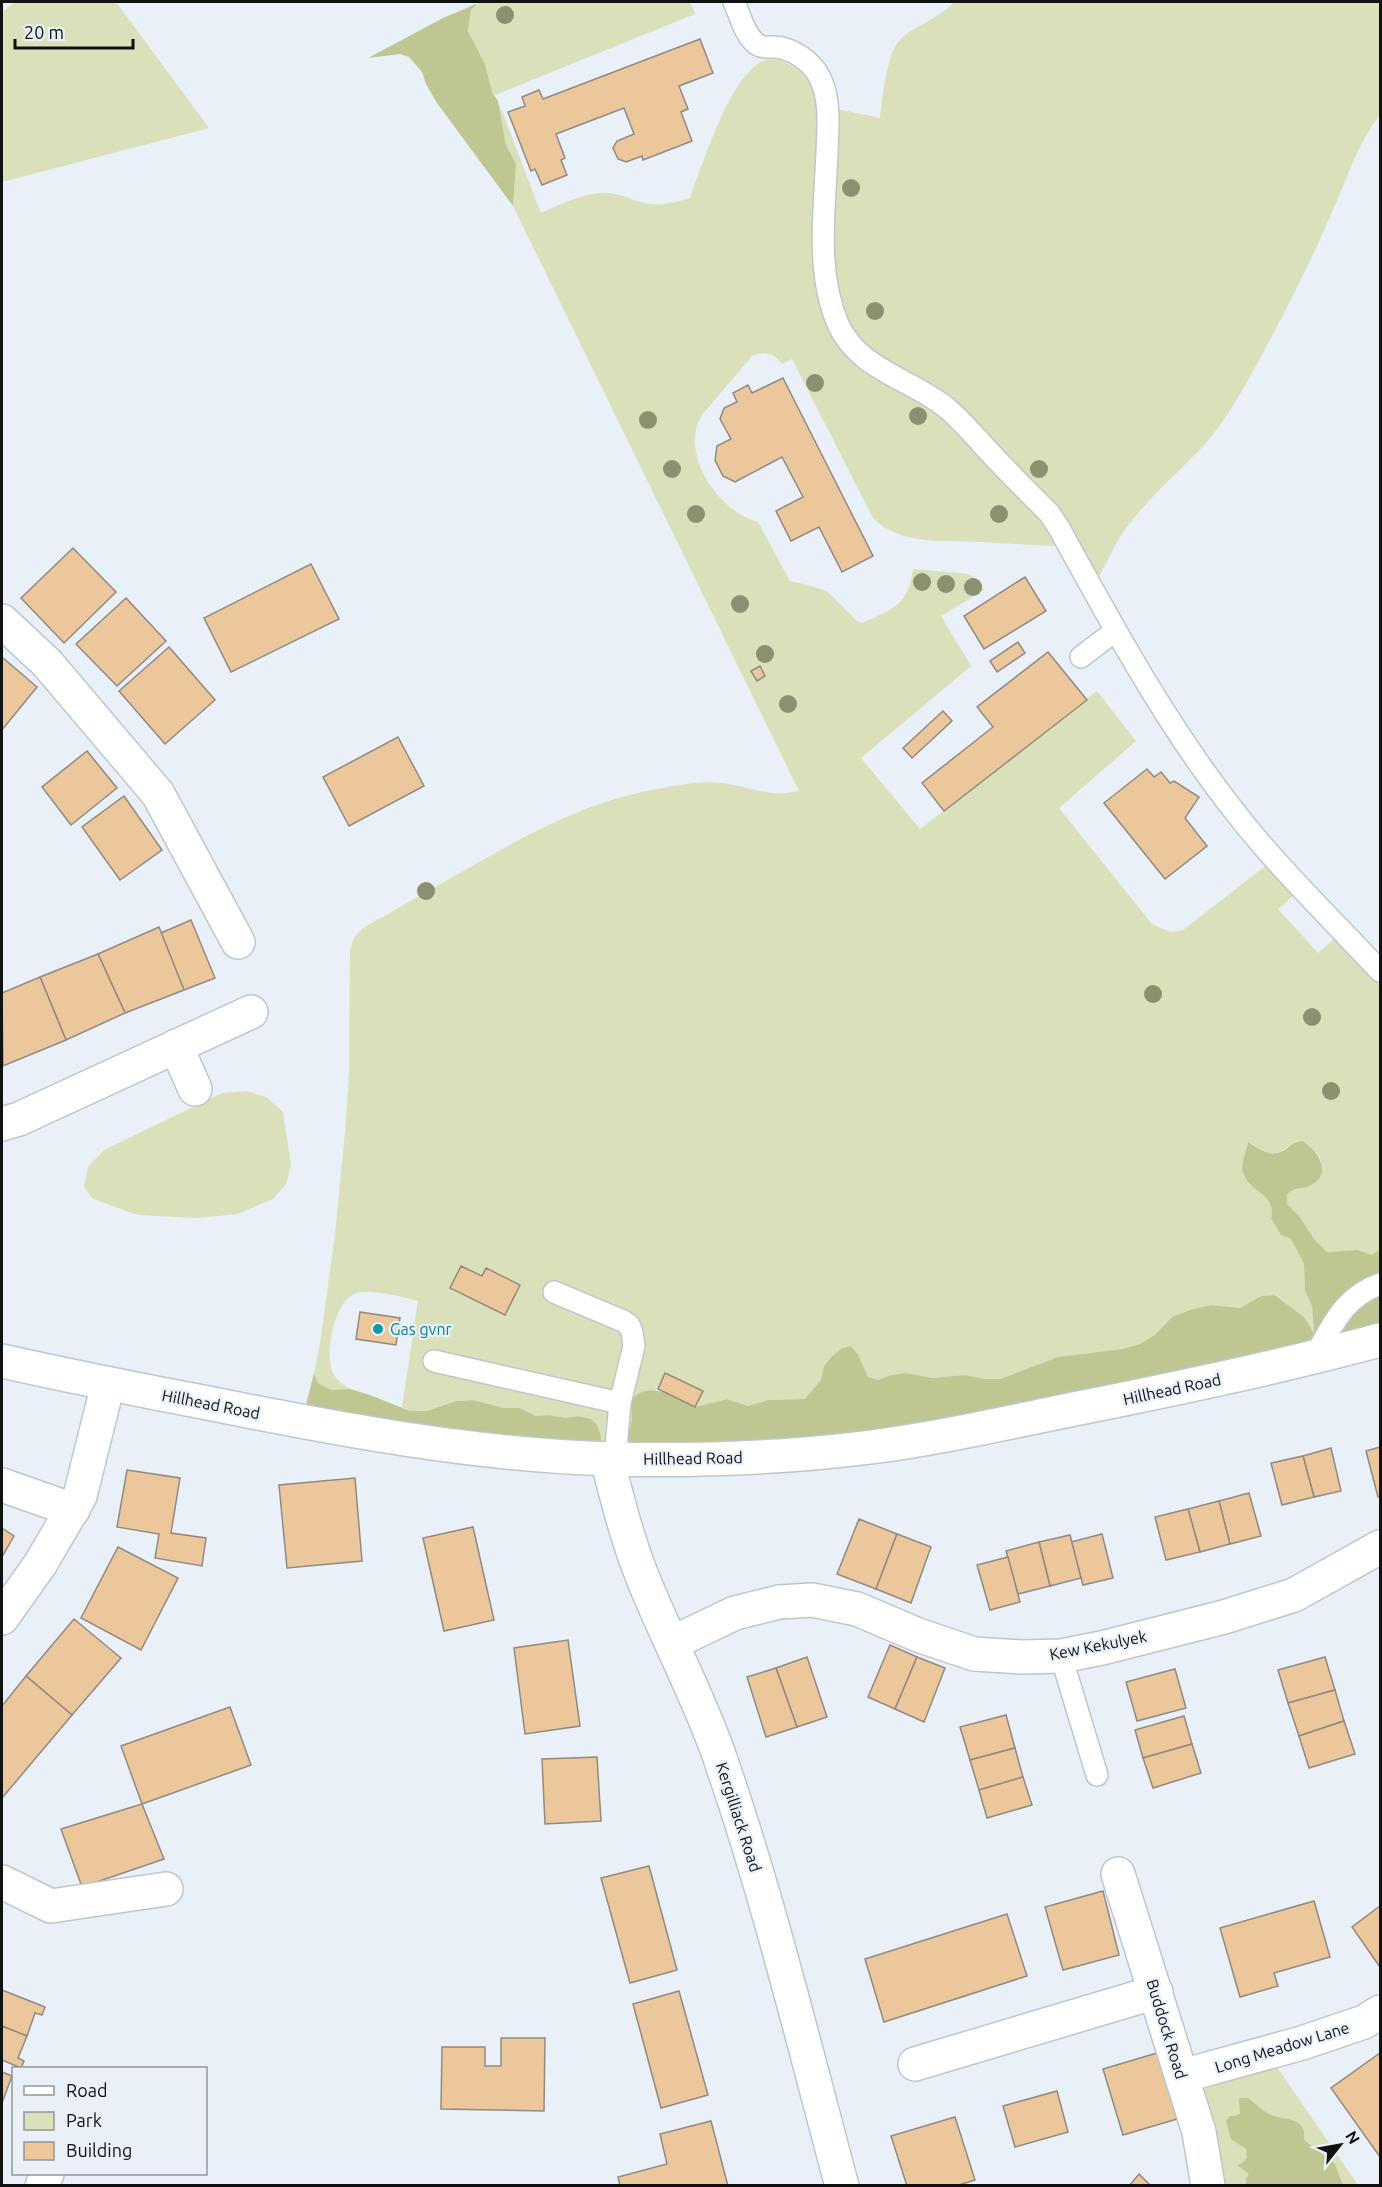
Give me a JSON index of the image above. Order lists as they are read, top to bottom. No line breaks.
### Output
{"streets":{"street":["Hillhead Road","Kew Kekulyek","Kergilliack Road","Buddock Road","Long Meadow Lane"]},"crossings":[["Hillhead Road","Kergilliack Road"],["Kew Kekulyek","Kergilliack Road"],["Buddock Road","Long Meadow Lane"]],"places":["Gas gvnr"],"legend":["Road","Park","Building"],"scale_bar":"20 m","north":"top right"}
